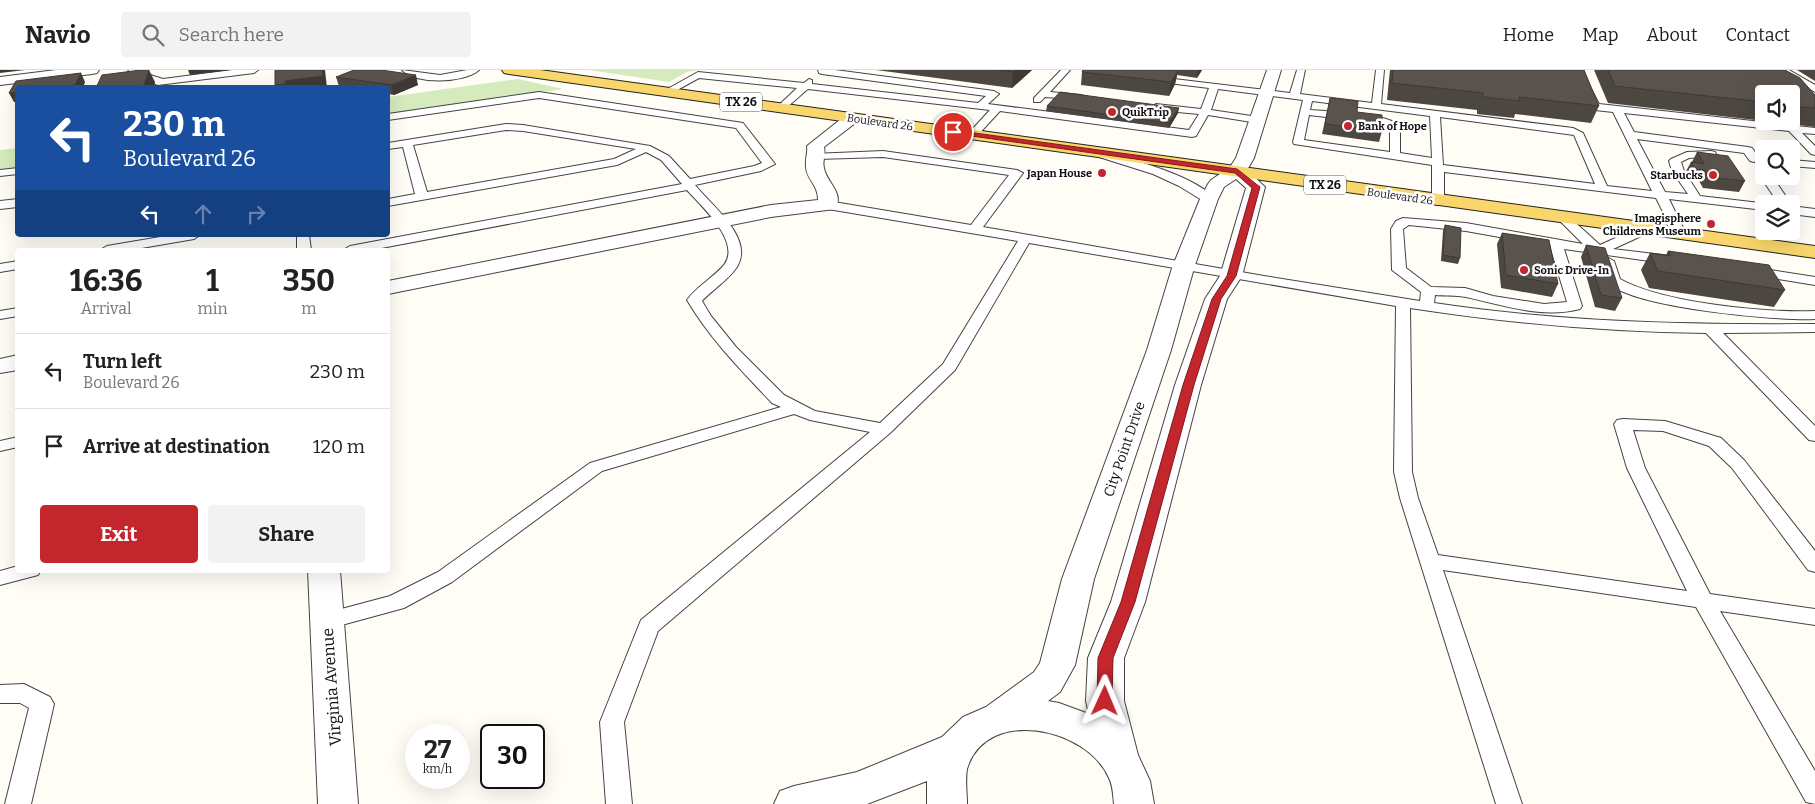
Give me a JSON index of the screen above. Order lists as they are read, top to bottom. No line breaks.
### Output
{"streets":{"main road":["TX 26","Boulevard 26"],"street":["City Point Drive","Virginia Avenue"]},"crossings":[["Boulevard 26","City Point Drive"]],"places":["QuikTrip","Bank of Hope","Japan House","Starbucks","Imagisphere Childrens Museum","Sonic Drive-In"],"page":{"header":"Navio","search":"Search here","nav":["Home","Map","About","Contact"],"turn":["230 m","Boulevard 26"],"eta":["16:36","Arrival","1","min","350","m"],"list":[{"name":"Turn left","note":"Boulevard 26","value":"230 m"},{"name":"Arrive at destination","value":"120 m"}],"buttons":["Exit","Share"],"speed":"27 km/h","limit":"30"}}
